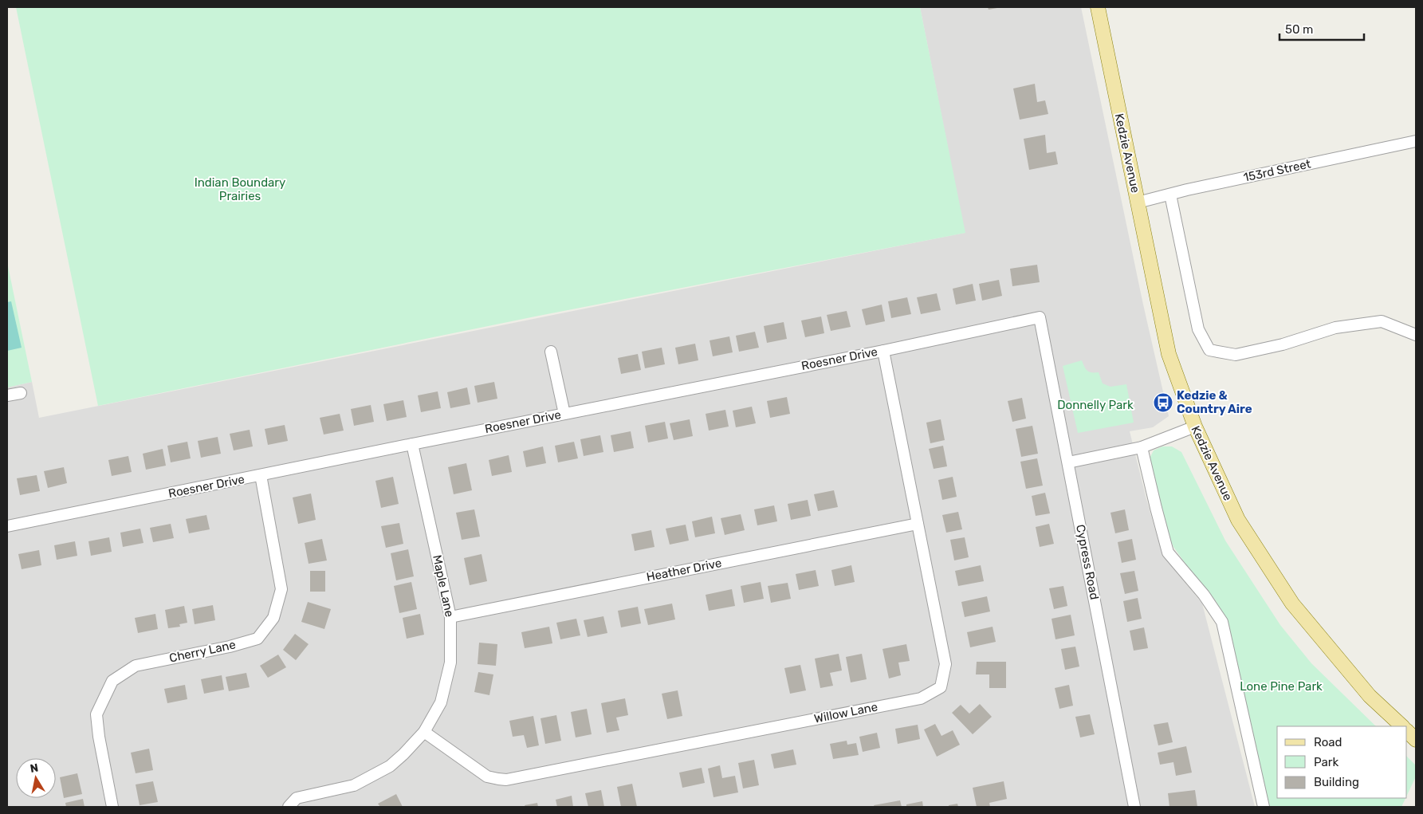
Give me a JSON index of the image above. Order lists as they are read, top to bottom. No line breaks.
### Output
{"streets":{"main road":["Kedzie Avenue"],"street":["153rd Street","Roesner Drive","Cypress Road","Heather Drive","Maple Lane","Cherry Lane","Willow Lane"]},"crossings":[["Kedzie Avenue","153rd Street"],["Roesner Drive","Cypress Road"],["Roesner Drive","Maple Lane"],["Roesner Drive","Cherry Lane"],["Roesner Drive","Willow Lane"],["Heather Drive","Maple Lane"],["Heather Drive","Willow Lane"],["Maple Lane","Willow Lane"]],"parks":["Indian Boundary Prairies","Donnelly Park","Lone Pine Park"],"places":{"bus stop":["Kedzie & Country Aire"]},"legend":["Road","Park","Building"],"scale_bar":"50 m","north":"top"}
